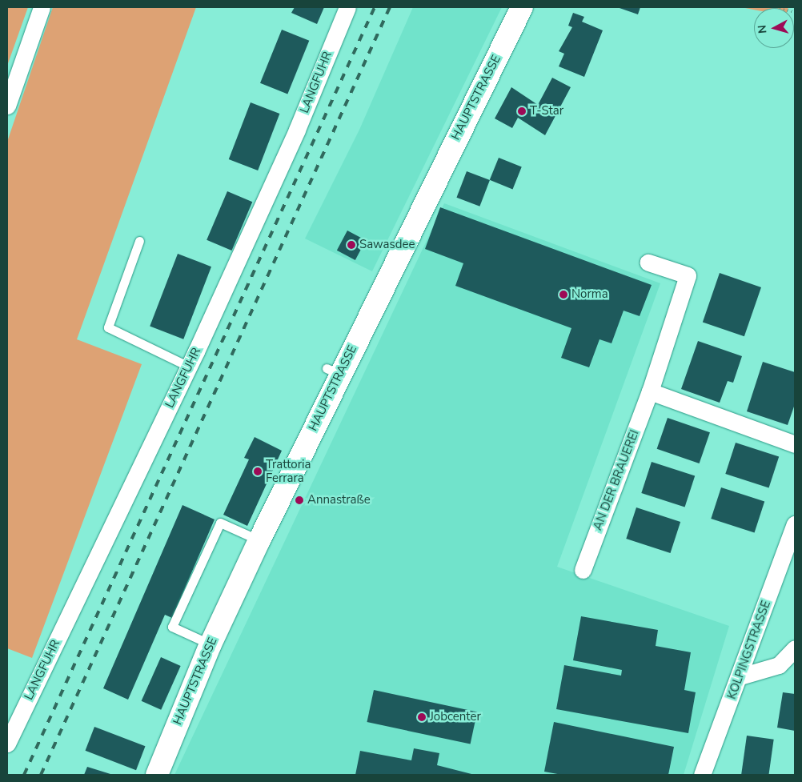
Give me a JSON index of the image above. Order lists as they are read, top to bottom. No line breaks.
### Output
{"streets":{"main road":["HAUPTSTRASSE"],"street":["LANGFUHR","AN DER BRAUEREI","KOLPINGSTRASSE"]},"places":["T-Star","Sawasdee","Norma","Trattoria Ferrara","Annastraße","Jobcenter"],"north":"left"}
